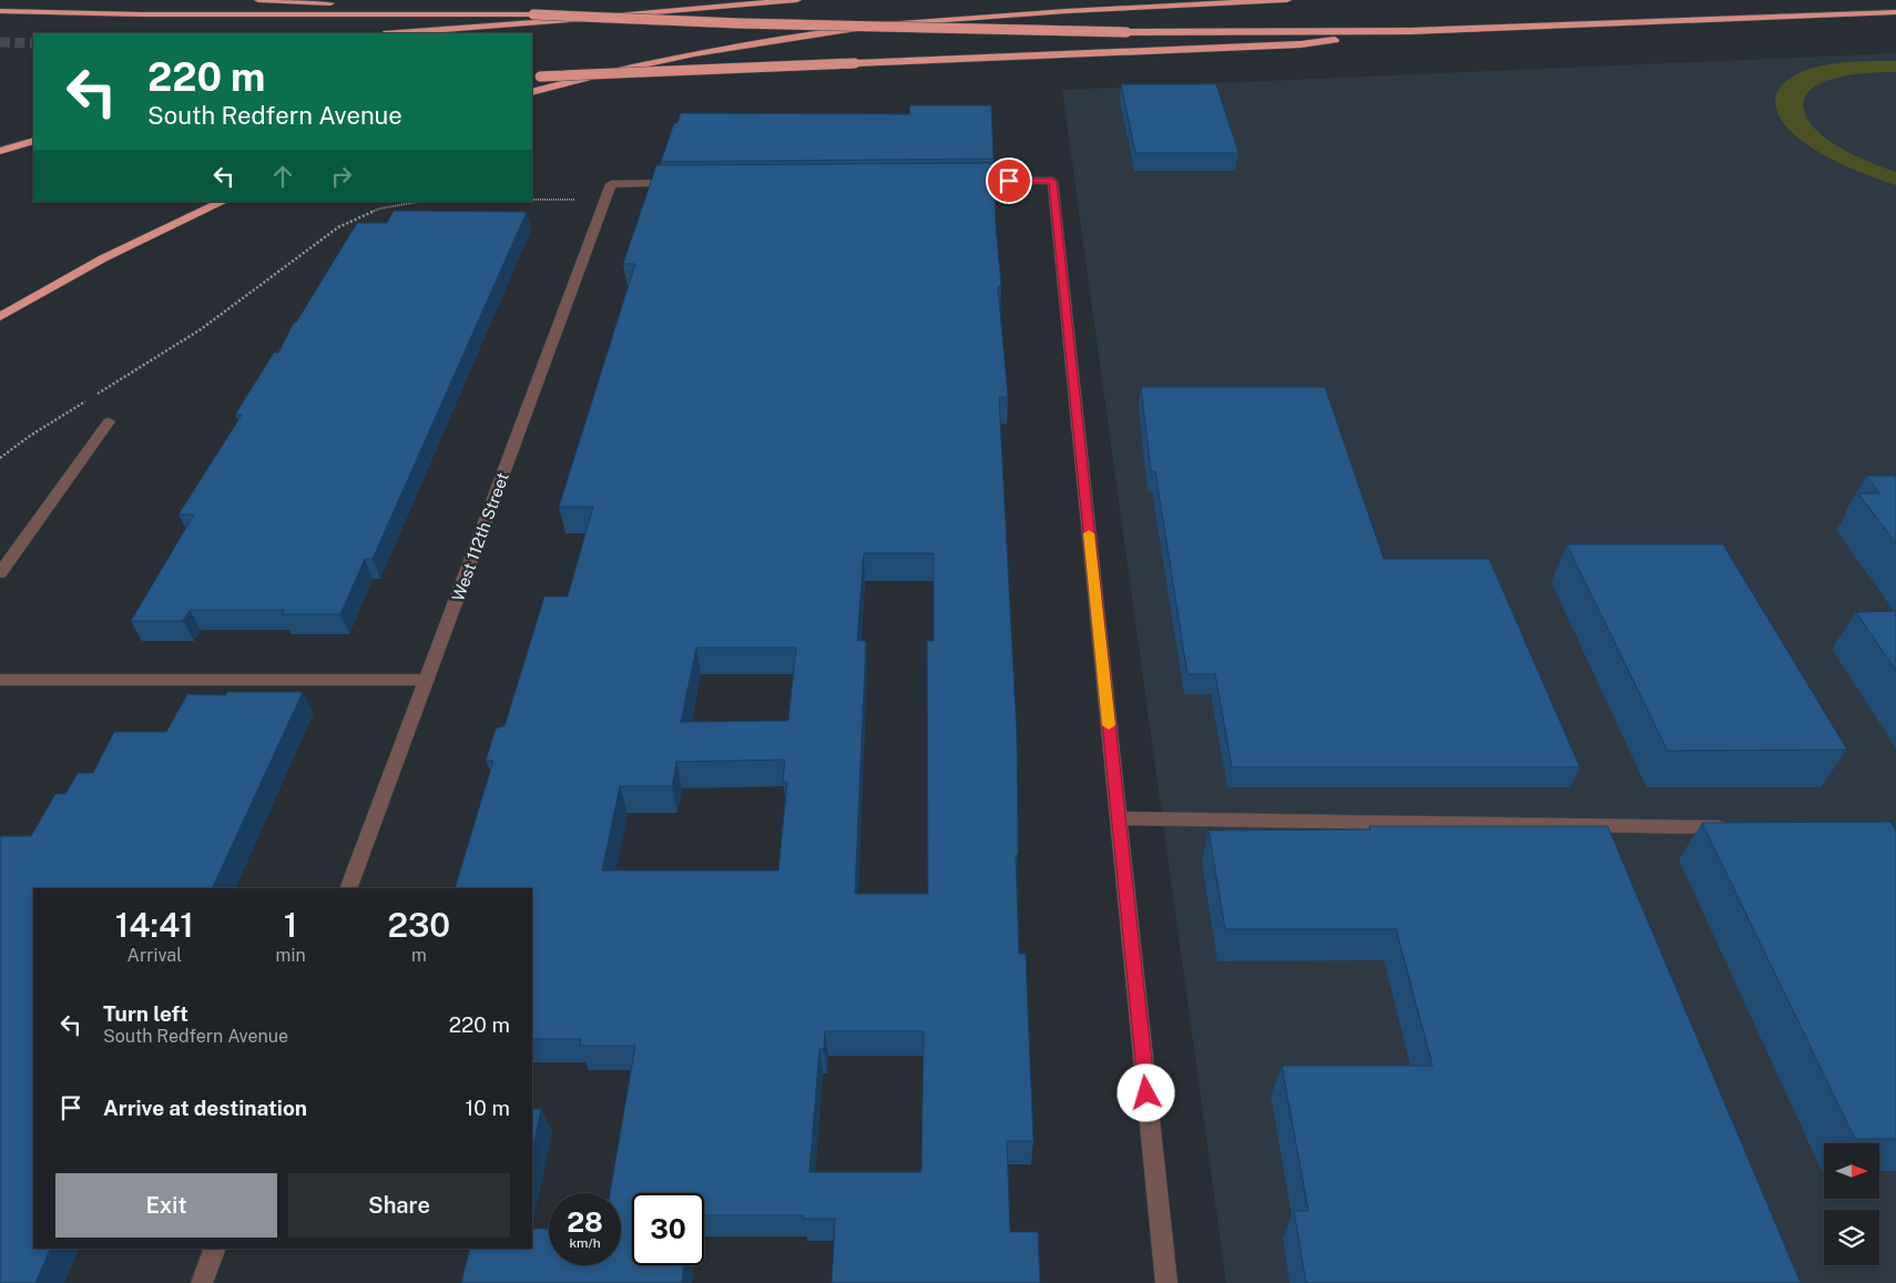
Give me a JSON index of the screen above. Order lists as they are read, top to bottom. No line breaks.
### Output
{"streets":{"street":["West 112th Street"]},"north":"right","page":{"turn":["220 m","South Redfern Avenue"],"eta":["14:41","Arrival","1","min","230","m"],"list":[{"name":"Turn left","note":"South Redfern Avenue","value":"220 m"},{"name":"Arrive at destination","value":"10 m"}],"buttons":["Exit","Share"],"speed":"28 km/h","limit":"30"}}
